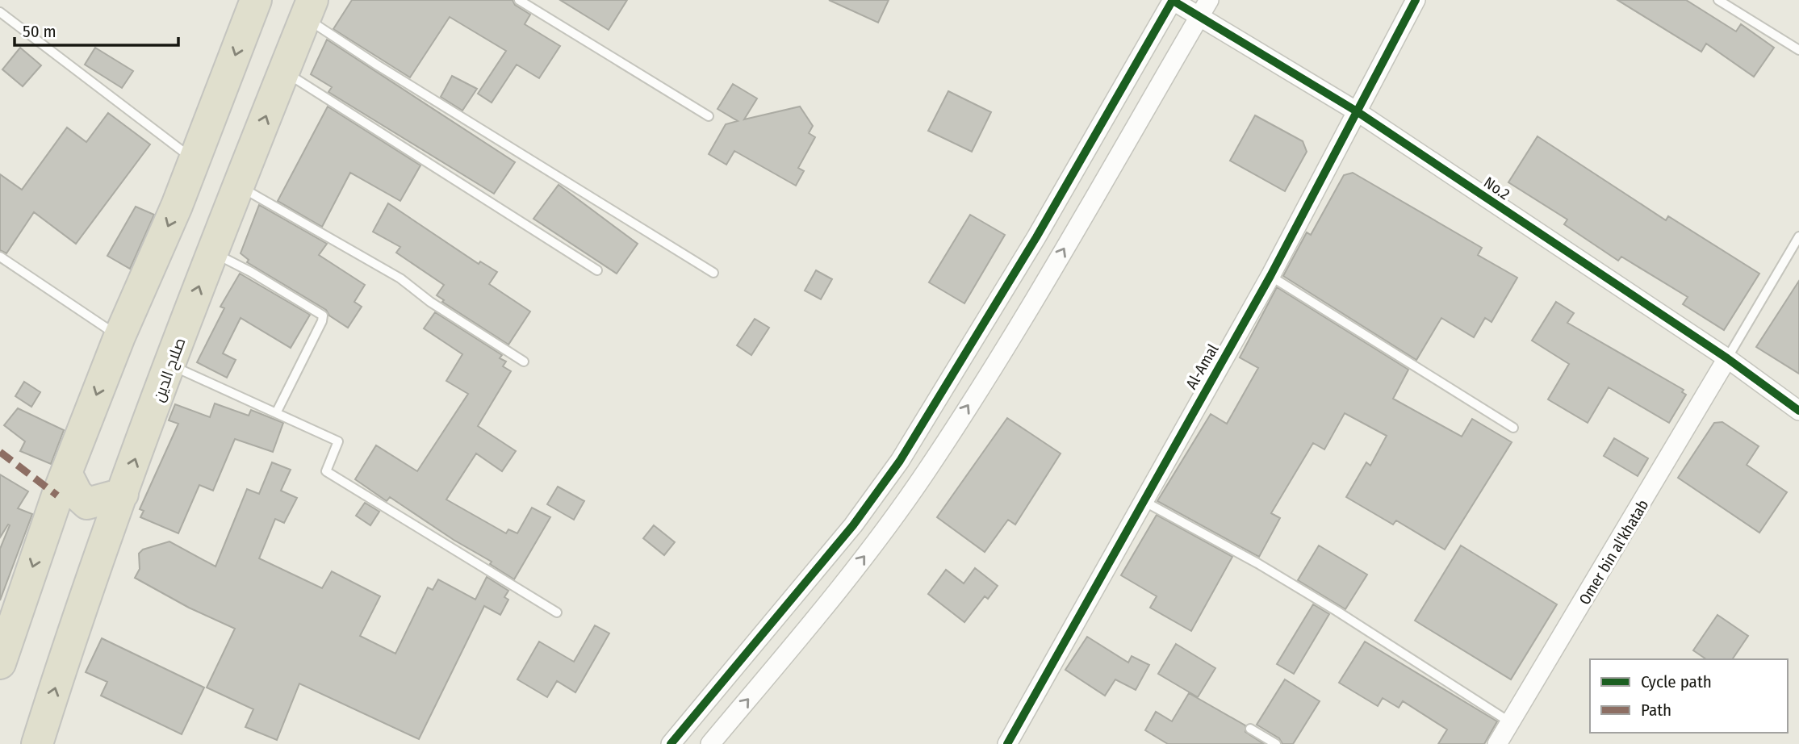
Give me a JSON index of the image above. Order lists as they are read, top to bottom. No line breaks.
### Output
{"streets":{"highway":["صلاح الدين"],"street":["No.2","Al-Amal","Omer bin al'khatab"]},"crossings":[["No.2","Al-Amal"],["No.2","Omer bin al'khatab"]],"legend":["Cycle path","Path"],"scale_bar":"50 m"}
